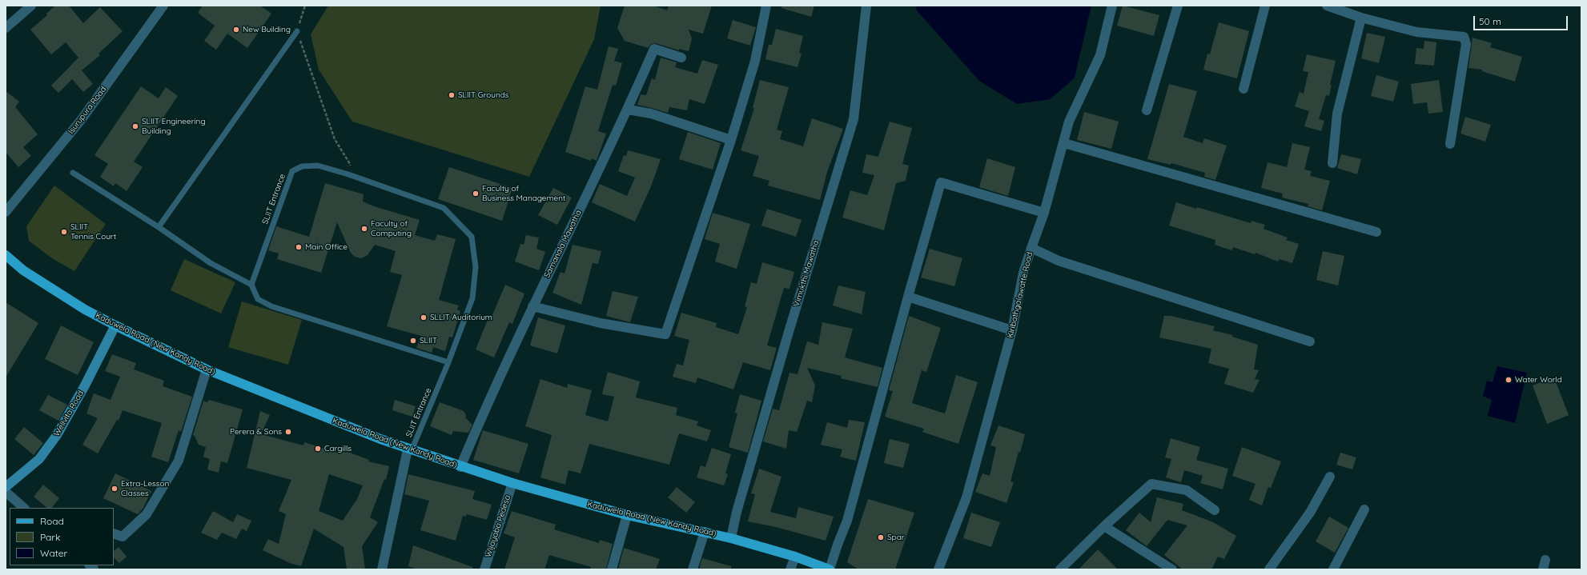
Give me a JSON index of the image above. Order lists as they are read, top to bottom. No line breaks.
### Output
{"streets":{"main road":["Kaduwela Road (New Kandy Road)"],"street":["Isurupura Road","Samanala Mawatha","Vimukthi Mawatha","Kiribathgalawatte Road","Welivita Road","Wijayaba Pedesa"],"lane":["SLIIT Entrance"]},"crossings":[["SLIIT Entrance","Kaduwela Road (New Kandy Road)"],["Samanala Mawatha","Kaduwela Road (New Kandy Road)"],["Vimukthi Mawatha","Kaduwela Road (New Kandy Road)"],["Kaduwela Road (New Kandy Road)","Welivita Road"],["Kaduwela Road (New Kandy Road)","Wijayaba Pedesa"]],"places":["New Building","SLIIT Grounds","SLIIT Engineering Building","Faculty of Business Management","Faculty of Computing","SLIIT Tennis Court","Main Office","SLLIT Auditorium","SLIIT","Water World","Perera & Sons","Cargills","Extra-Lesson Classes","Spar"],"legend":["Road","Park","Water"],"scale_bar":"50 m"}
